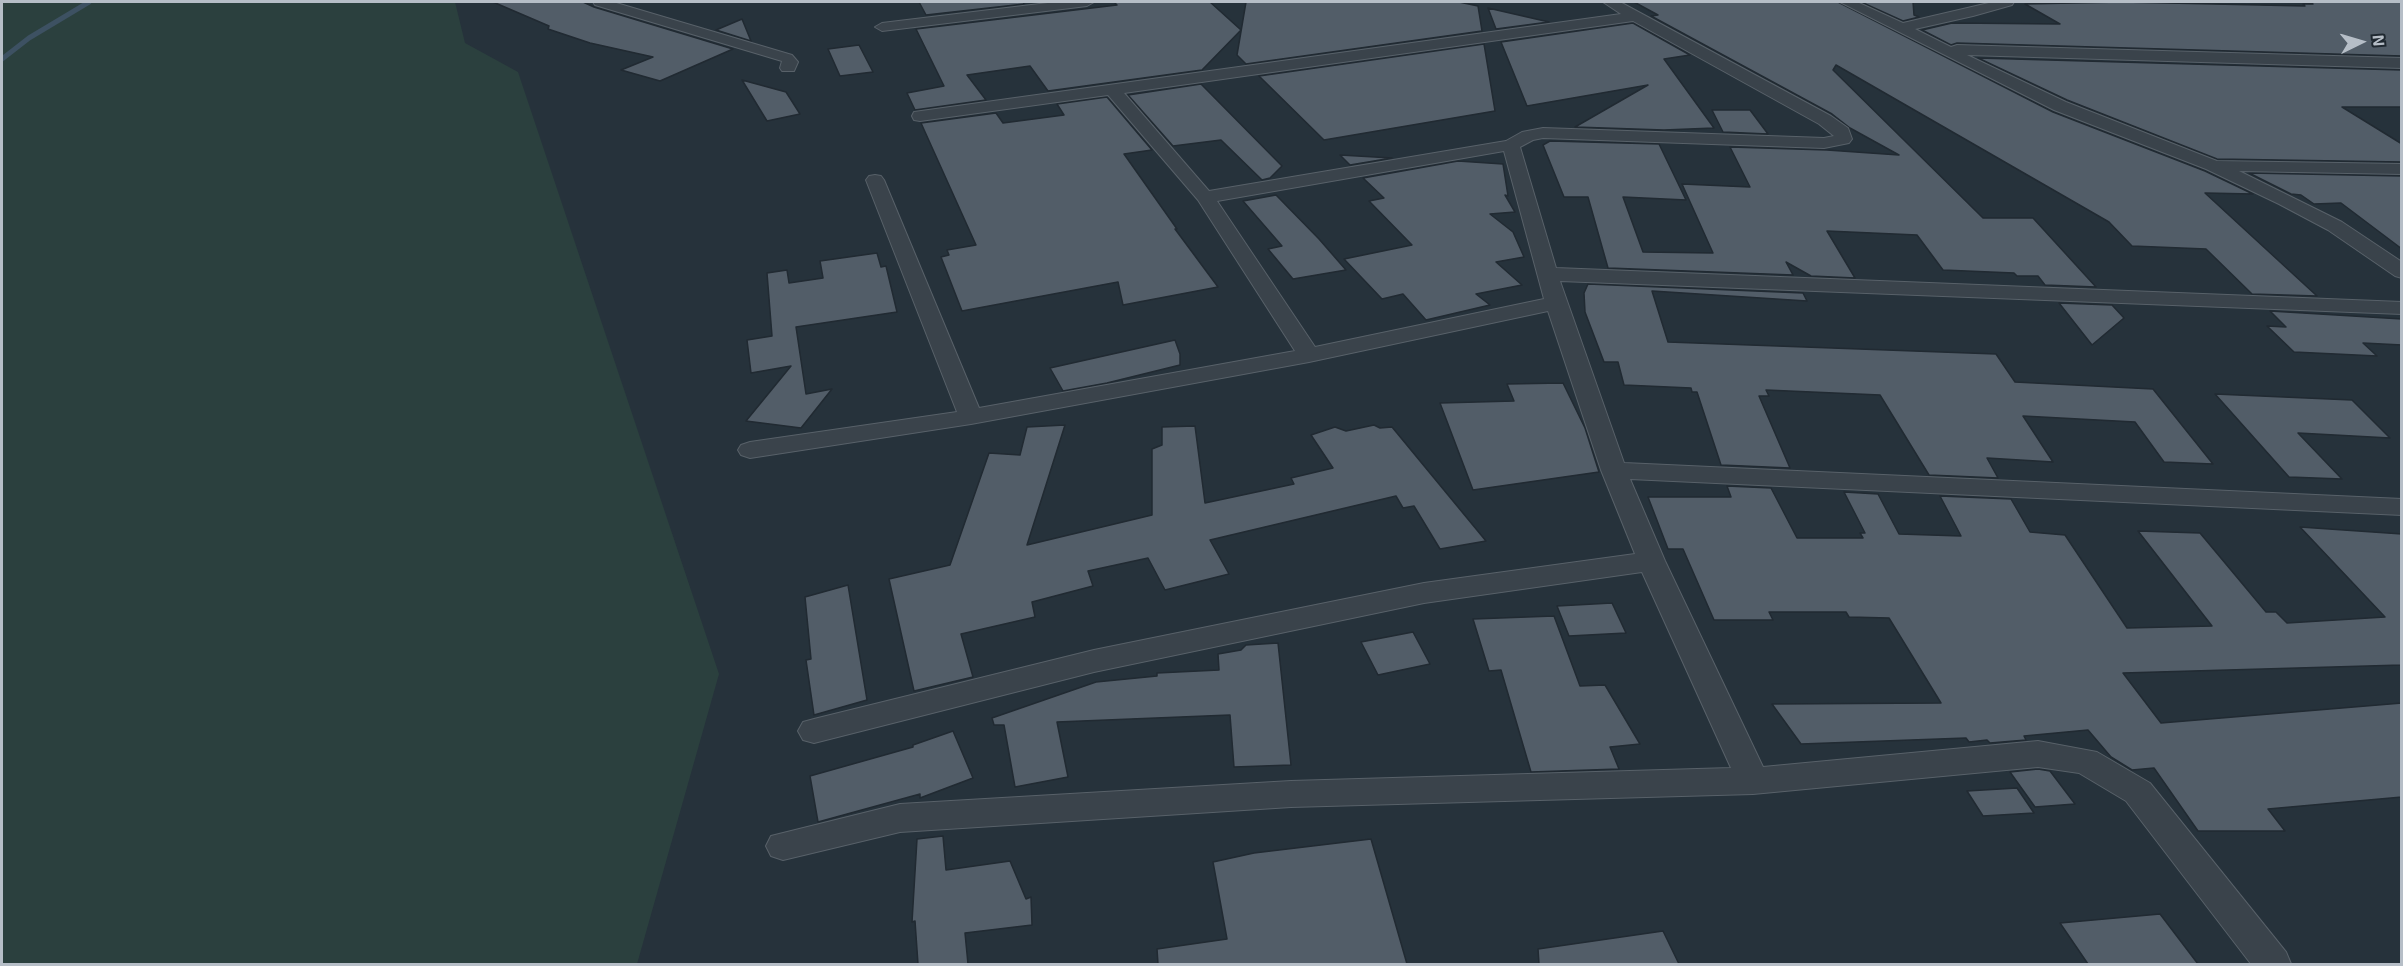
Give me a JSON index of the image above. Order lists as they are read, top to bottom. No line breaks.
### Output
{"north":"right"}
